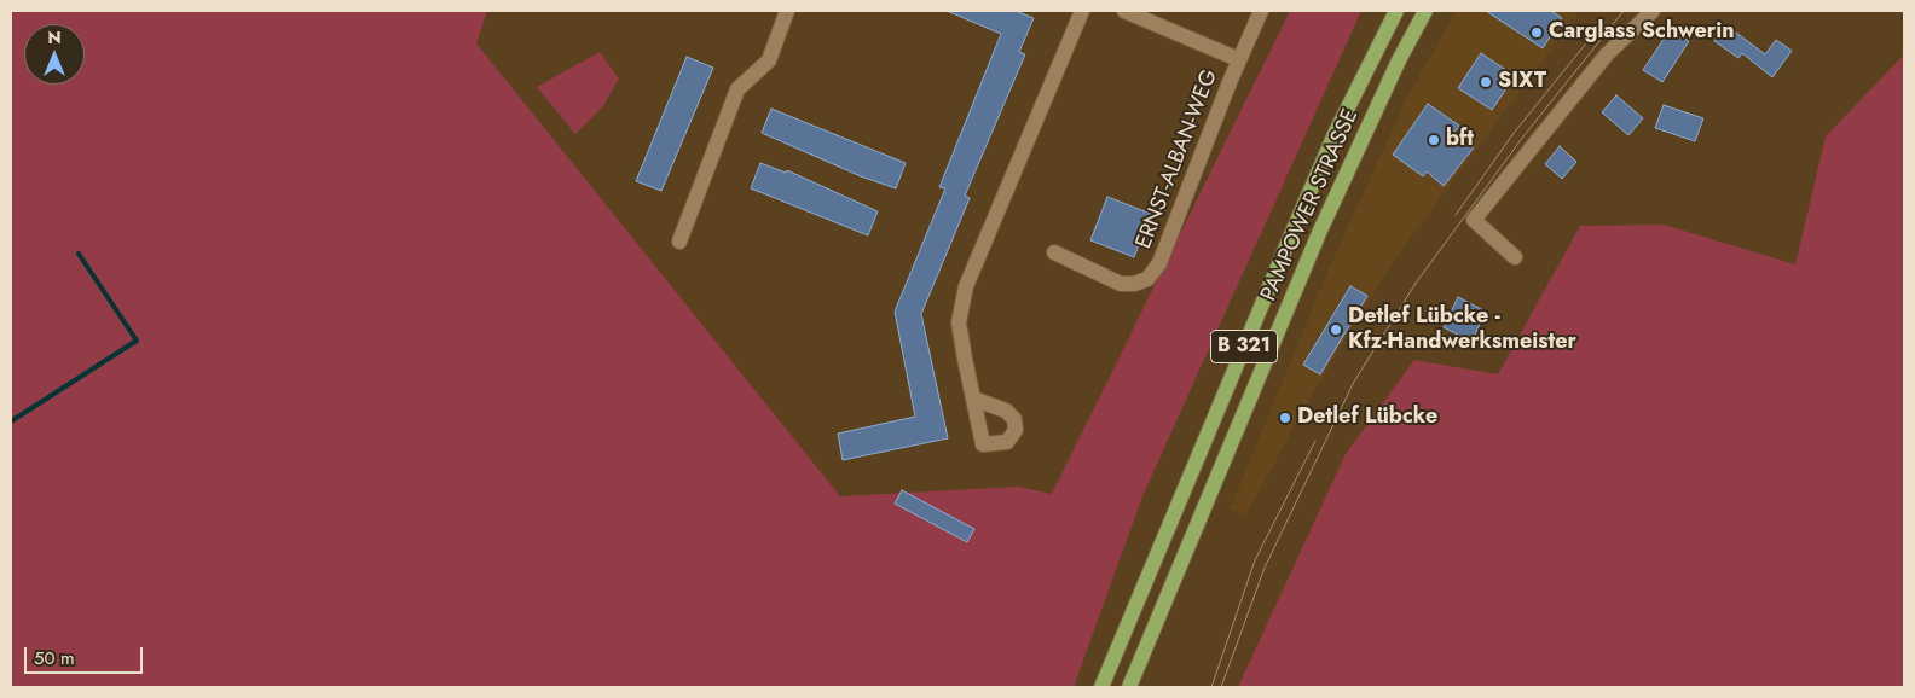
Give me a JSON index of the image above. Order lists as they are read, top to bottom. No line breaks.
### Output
{"streets":{"main road":["PAMPOWER STRASSE","B 321"],"street":["ERNST-ALBAN-WEG"]},"places":["Carglass Schwerin","SIXT","bft","Detlef Lübcke - Kfz-Handwerksmeister","Detlef Lübcke"],"scale_bar":"50 m","north":"top"}
